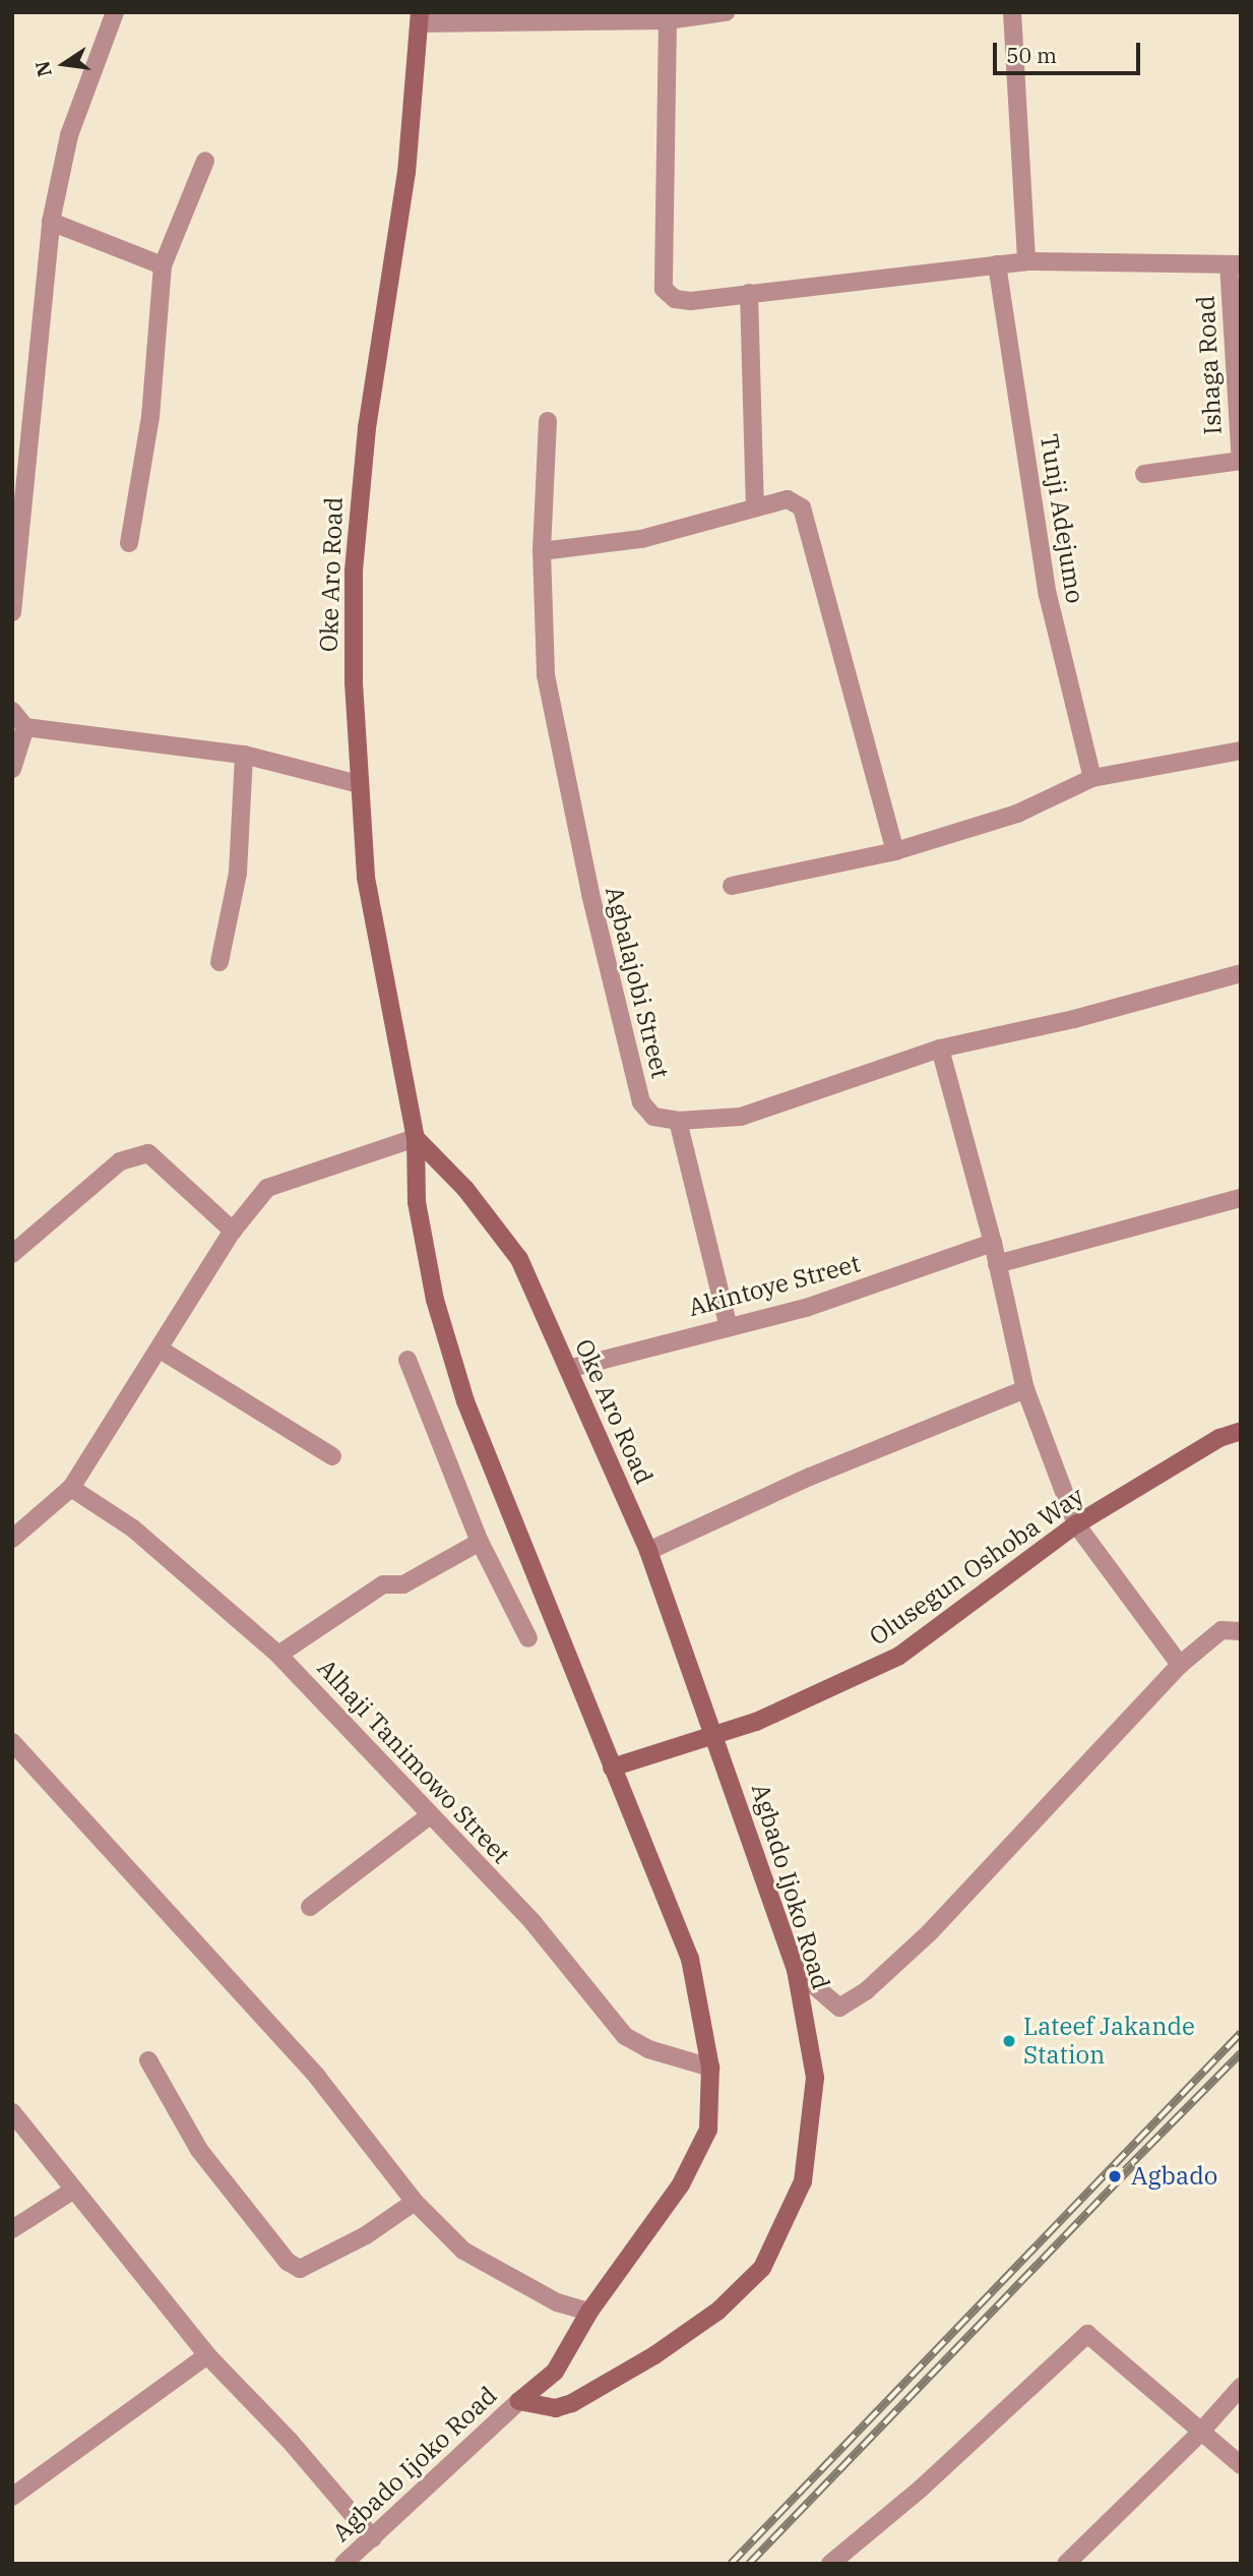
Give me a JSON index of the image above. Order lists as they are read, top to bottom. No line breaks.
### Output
{"streets":{"main road":["Oke Aro Road","Olusegun Oshoba Way","Agbado Ijoko Road"],"street":["Ishaga Road","Tunji Adejumo","Agbalajobi Street","Akintoye Street","Alhaji Tanimowo Street"]},"crossings":[["Oke Aro Road","Akintoye Street"],["Oke Aro Road","Olusegun Oshoba Way"],["Oke Aro Road","Agbado Ijoko Road"],["Olusegun Oshoba Way","Agbado Ijoko Road"],["Alhaji Tanimowo Street","Agbado Ijoko Road"]],"places":["Lateef Jakande Station","Agbado"],"scale_bar":"50 m","north":"left"}
